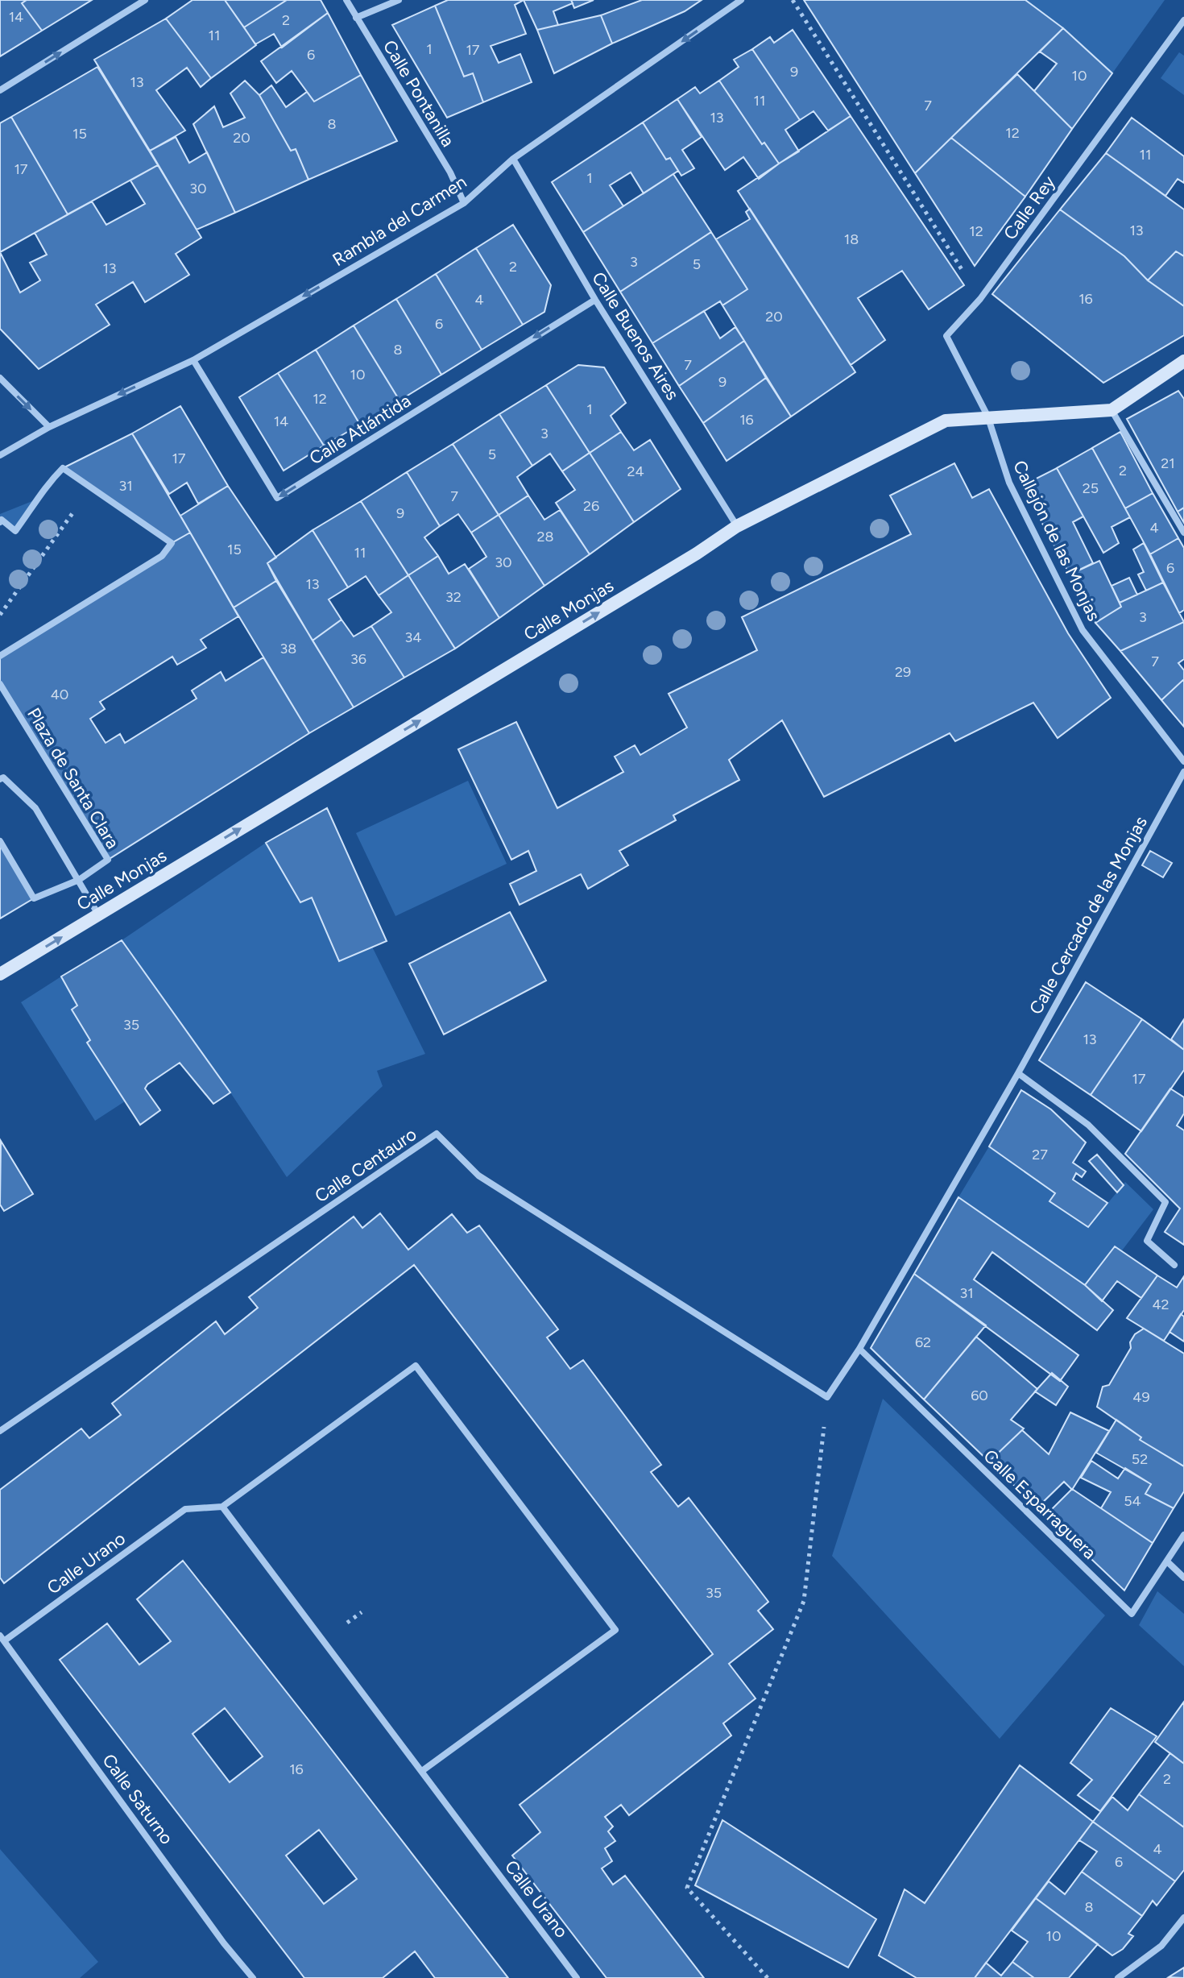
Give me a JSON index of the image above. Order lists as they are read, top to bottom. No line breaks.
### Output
{"streets":{"street":["Calle Pontanilla","Calle Rey","Rambla del Carmen","Calle Buenos Aires","Calle Atlántida","Callejón de las Monjas","Calle Monjas","Plaza de Santa Clara","Calle Cercado de las Monjas","Calle Centauro","Calle Esparraguera","Calle Urano","Calle Saturno"]},"crossings":[["Calle Pontanilla","Rambla del Carmen"],["Calle Rey","Callejón de las Monjas"],["Calle Rey","Calle Monjas"],["Rambla del Carmen","Calle Buenos Aires"],["Rambla del Carmen","Calle Atlántida"],["Calle Buenos Aires","Calle Atlántida"],["Calle Buenos Aires","Calle Monjas"],["Callejón de las Monjas","Calle Monjas"],["Calle Cercado de las Monjas","Calle Esparraguera"],["Calle Urano","Calle Saturno"]],"one_way":["Rambla del Carmen","Calle Monjas"],"house_numbers":["14","2","11","1","17","6","9","10","13","11","7","13","8","12","15","20","11","17","1","30","13","12","18","3","5","2","13","16","4","20","6","8","7","10","9","12","1","16","14","3","5","17","21","2","24","31","25","7","26","9","4","28","15","11","30","6","13","32","3","34","38","36","7","29","40","35","13","17","27","31","42","62","60","49","52","54","35","16","2","4","6","8","10"]}
